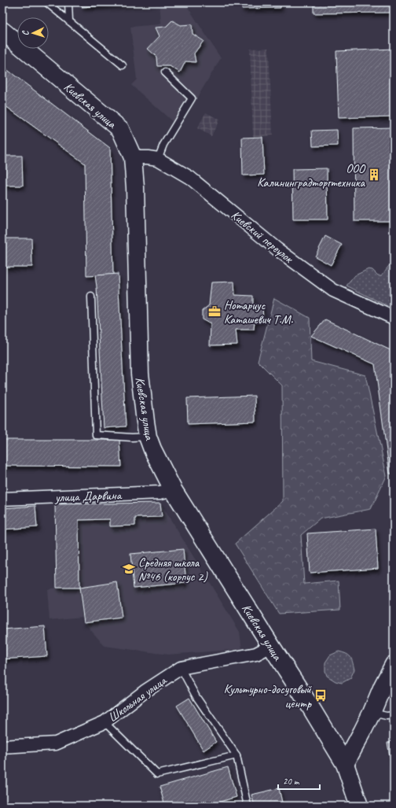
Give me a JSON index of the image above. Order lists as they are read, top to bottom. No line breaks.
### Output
{"streets":{"main road":["Киевская улица"],"street":["Киевский переулок","улица Дарвина","Школьная улица"]},"crossings":[["Киевская улица","Киевский переулок"],["Киевская улица","улица Дарвина"],["Киевская улица","Школьная улица"]],"places":{"building":["ООО Калининградторгтехника"],"office":["Нотариус Каташевич Т.М."],"school or university":["Средняя школа №46 (корпус 2)"],"bus stop":["Культурно-досуговый центр"]},"scale_bar":"20 m","north":"left"}
